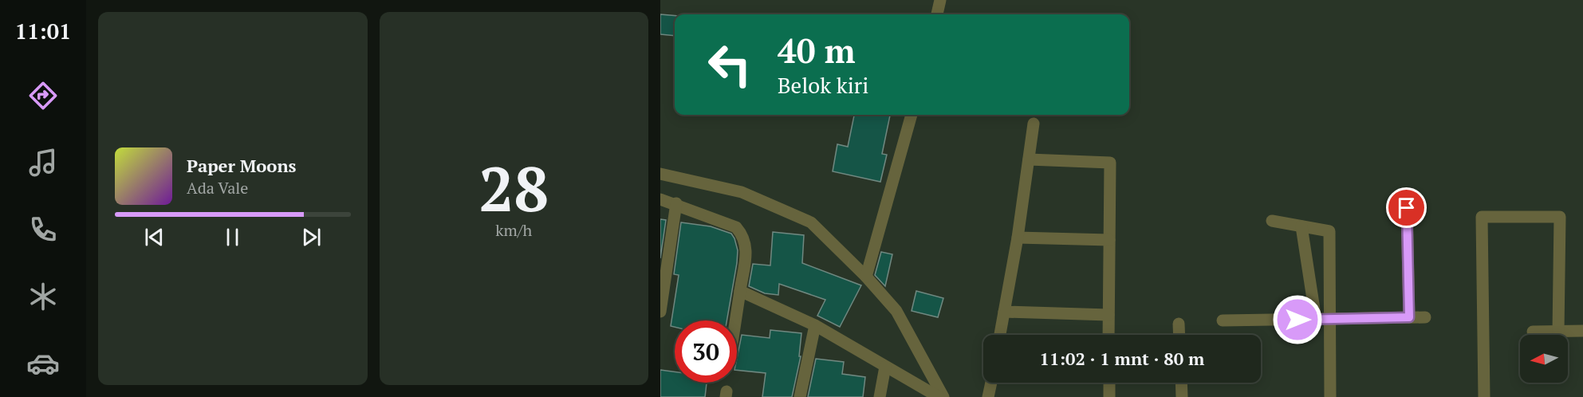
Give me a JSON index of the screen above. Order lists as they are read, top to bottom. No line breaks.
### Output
{"north":"left","page":{"tabs":"11:01","tile":["28","km/h"],"turn":["40 m","Belok kiri"],"song":["Paper Moons","Ada Vale"],"limit":"30","trip":"11:02 · 1 mnt · 80 m"}}
